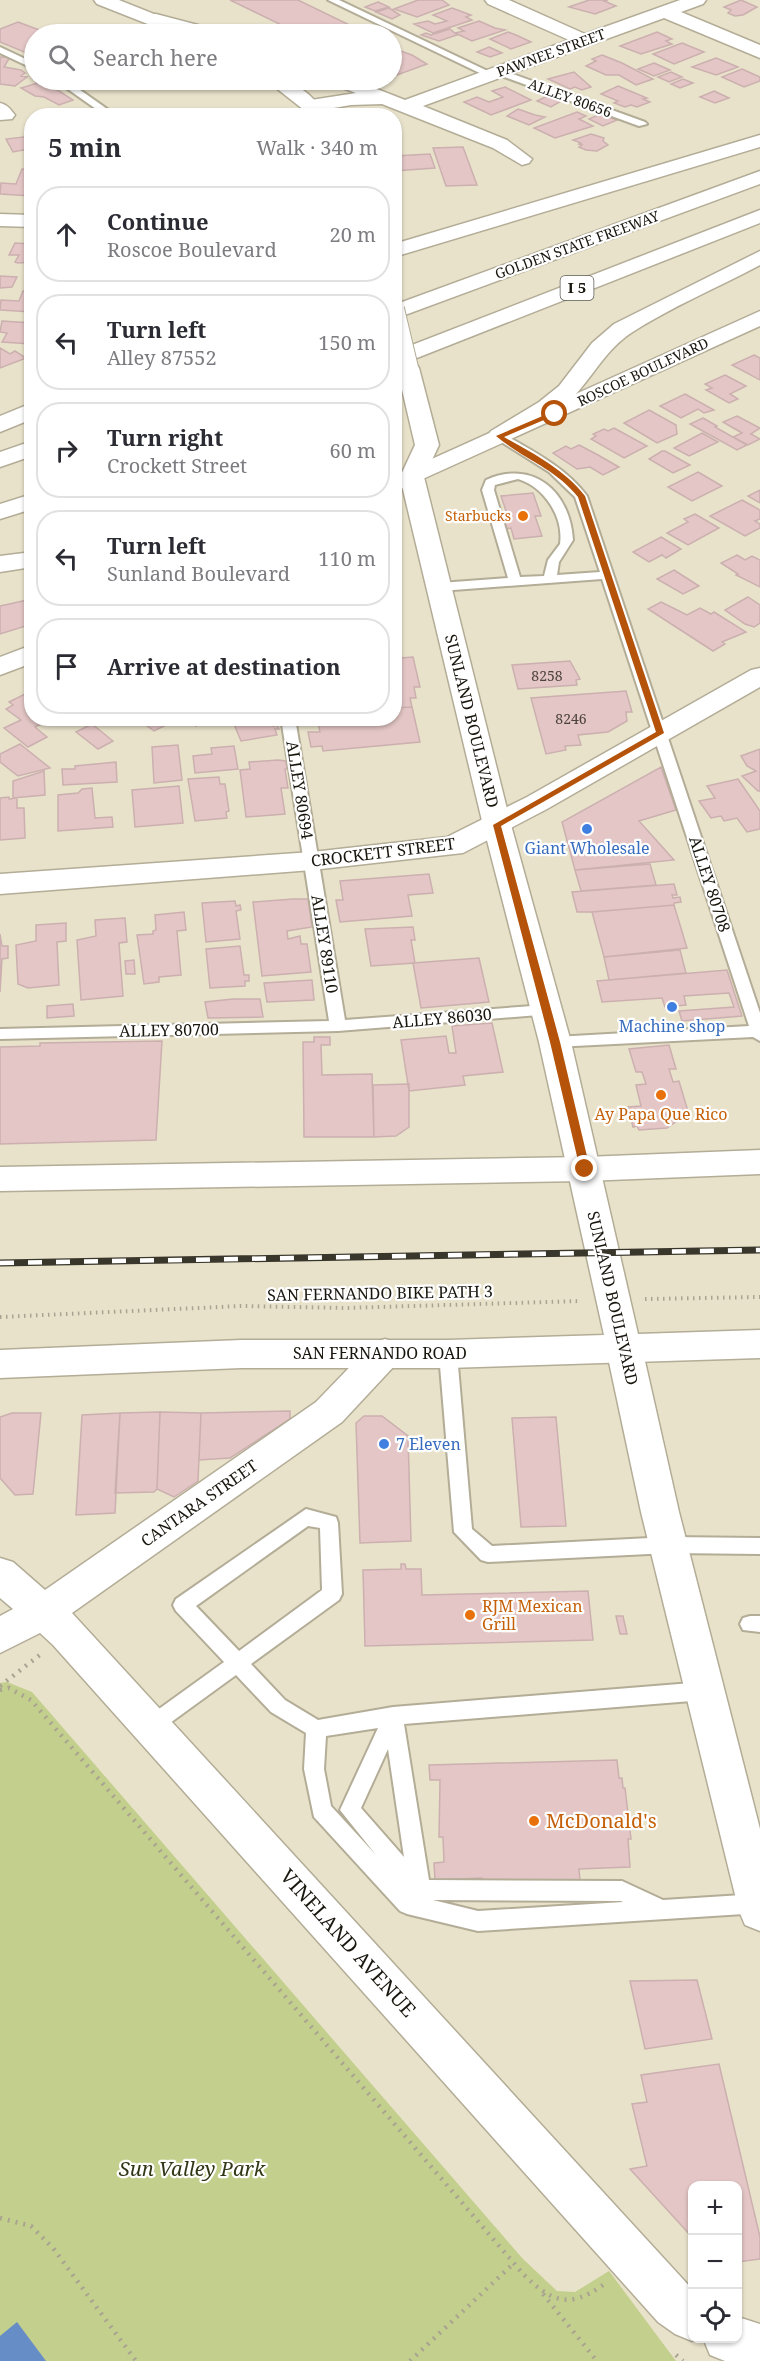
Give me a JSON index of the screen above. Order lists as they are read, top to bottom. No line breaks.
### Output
{"streets":{"main road":["PAWNEE STREET","GOLDEN STATE FREEWAY","I 5","ROSCOE BOULEVARD","SUNLAND BOULEVARD","CROCKETT STREET","SAN FERNANDO ROAD","CANTARA STREET","VINELAND AVENUE"],"lane":["ALLEY 80656","ALLEY 80694","ALLEY 80708","ALLEY 89110","ALLEY 86030","ALLEY 80700"],"path":["SAN FERNANDO BIKE PATH 3"]},"crossings":[["PAWNEE STREET","ALLEY 80656"],["ROSCOE BOULEVARD","ALLEY 80708"],["SUNLAND BOULEVARD","CROCKETT STREET"],["SUNLAND BOULEVARD","ALLEY 86030"],["SUNLAND BOULEVARD","SAN FERNANDO BIKE PATH 3"],["SUNLAND BOULEVARD","SAN FERNANDO ROAD"],["ALLEY 80694","CROCKETT STREET"],["ALLEY 80694","ALLEY 89110"],["CROCKETT STREET","ALLEY 80708"],["CROCKETT STREET","ALLEY 89110"],["ALLEY 89110","ALLEY 86030"],["ALLEY 89110","ALLEY 80700"],["ALLEY 86030","ALLEY 80700"],["SAN FERNANDO ROAD","CANTARA STREET"],["CANTARA STREET","VINELAND AVENUE"]],"parks":["Sun Valley Park"],"places":["Starbucks","Giant Wholesale","Machine shop","Ay Papa Que Rico","7 Eleven","RJM Mexican Grill","McDonald's"],"house_numbers":["8258","8246"],"page":{"search":"Search here","heading":["5 min","Walk · 340 m"],"list":[["Continue","Roscoe Boulevard","20 m"],["Turn left","Alley 87552","150 m"],["Turn right","Crockett Street","60 m"],["Turn left","Sunland Boulevard","110 m"],"Arrive at destination"],"map_buttons":["+","−"]}}
